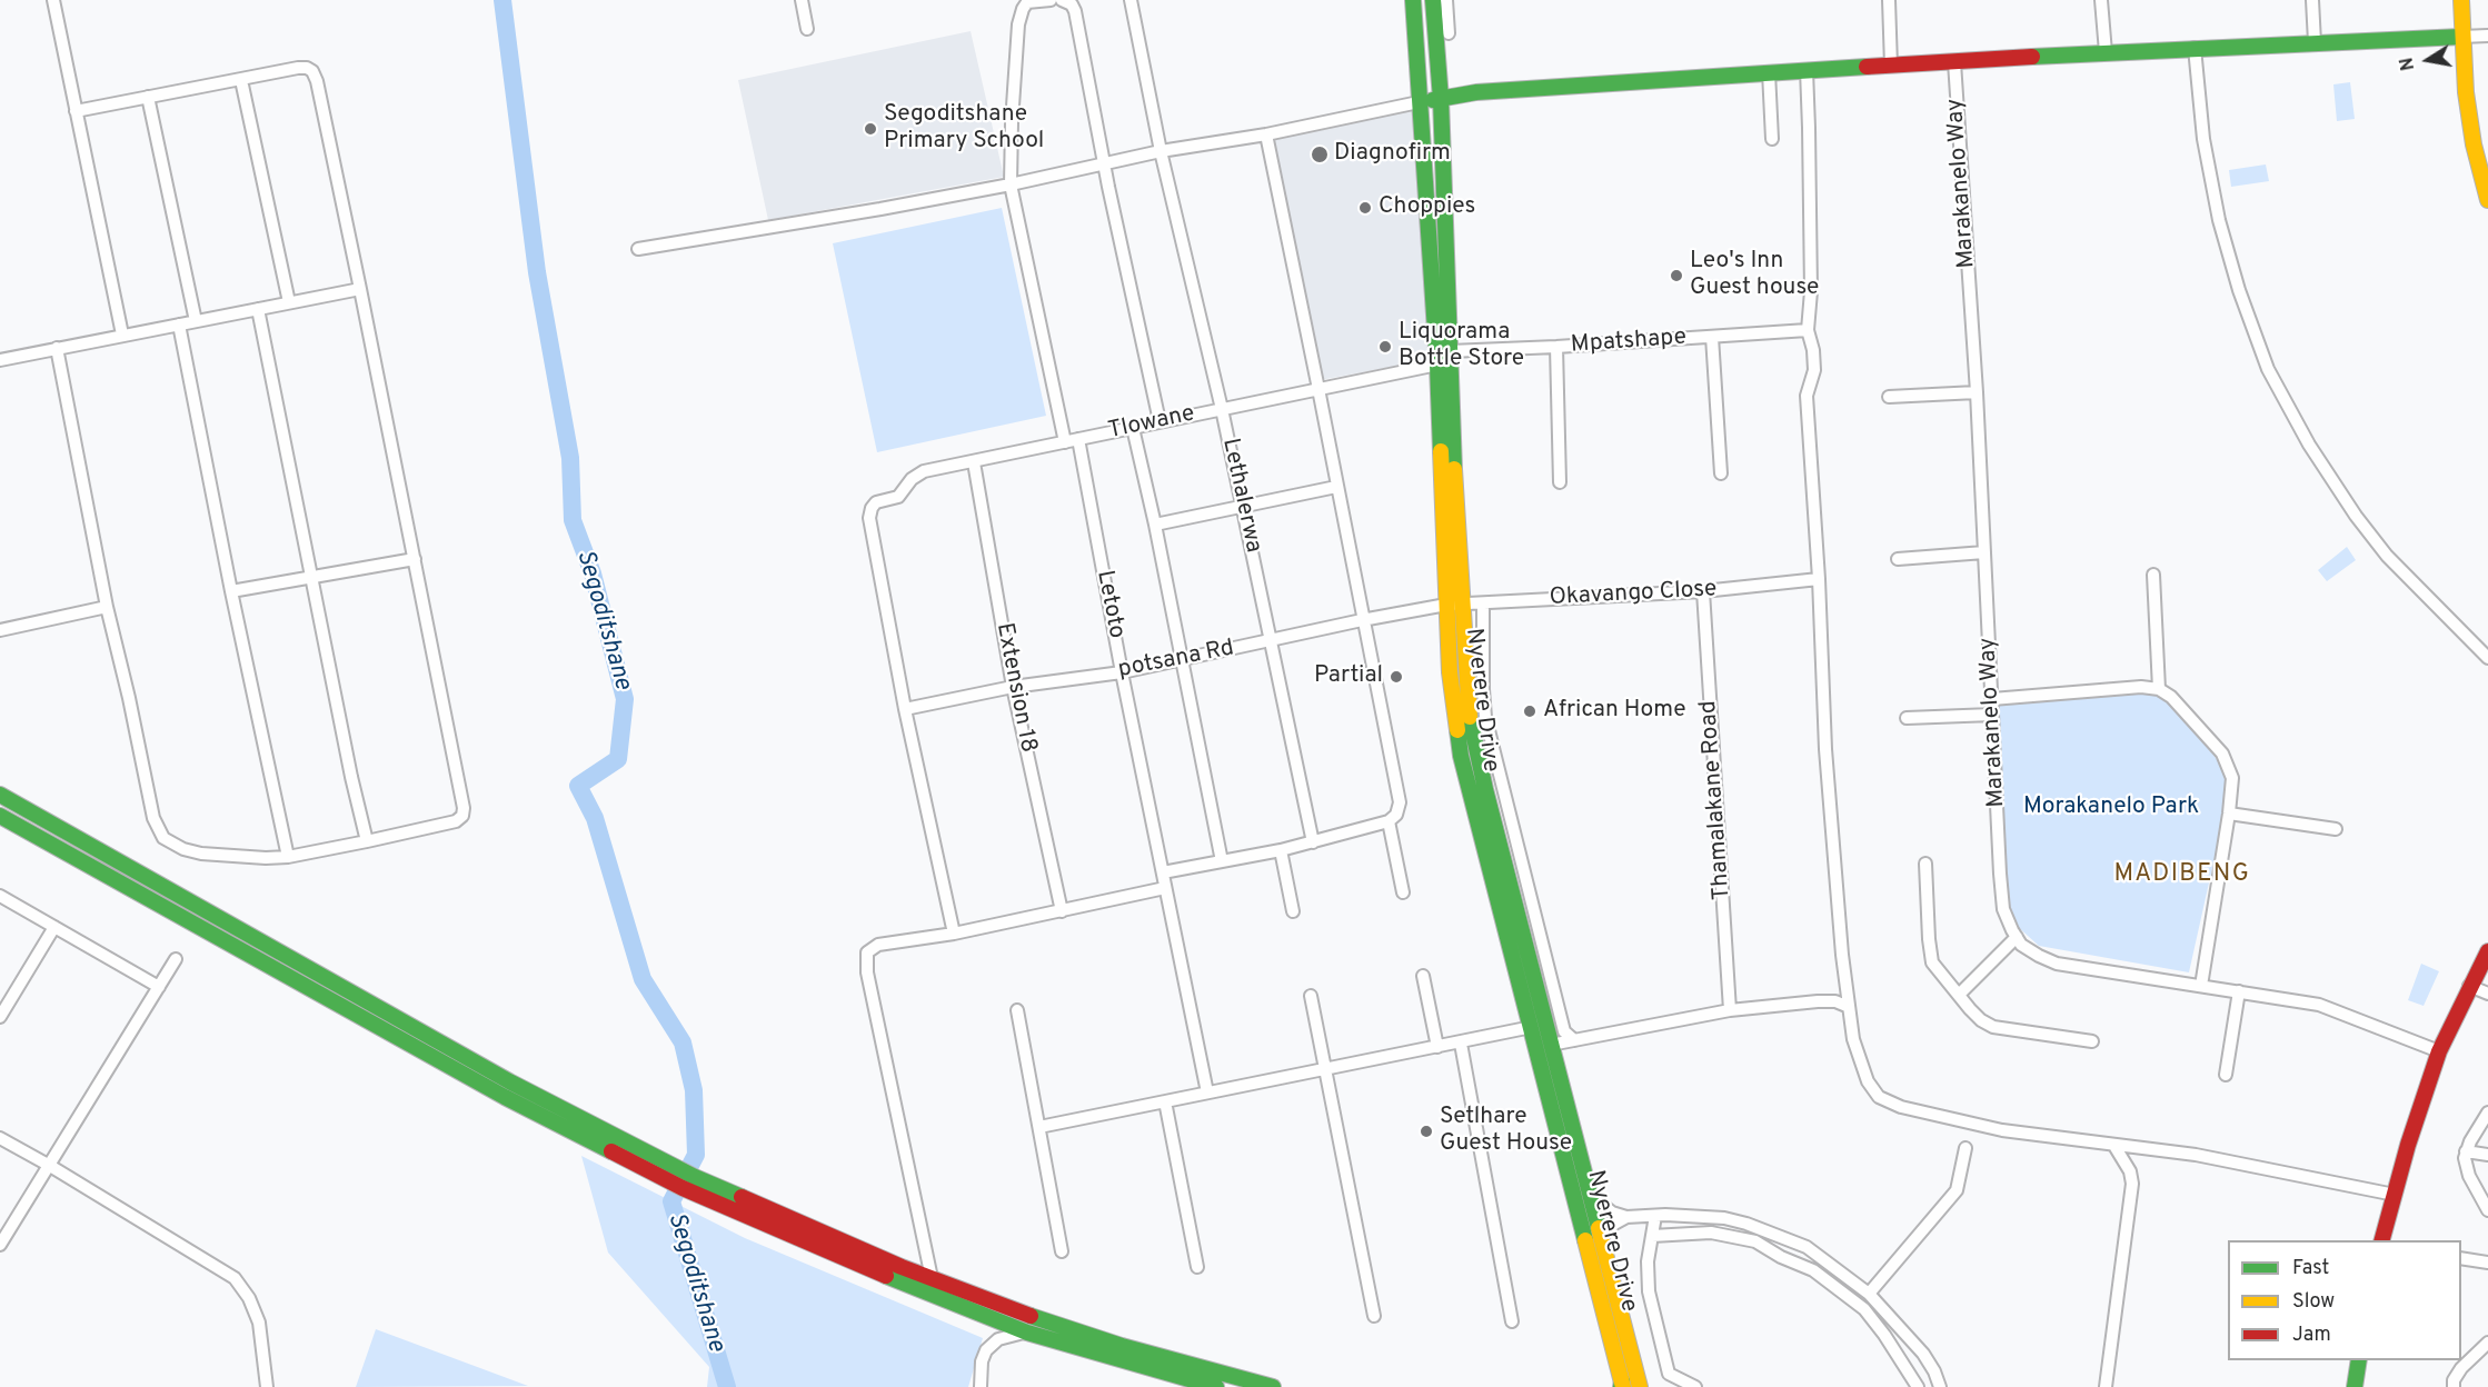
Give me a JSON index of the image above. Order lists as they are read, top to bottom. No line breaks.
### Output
{"streets":{"main road":["Nyerere Drive"],"street":["Marakanelo Way","Mpatshape","Tlowane","Lethalerwa","Okavango Close","Letoto","potsana Rd","Extension 18","Thamalakane Road"]},"crossings":[["Mpatshape","Nyerere Drive"],["Tlowane","Lethalerwa"],["Tlowane","Letoto"],["Tlowane","potsana Rd"],["Tlowane","Extension 18"],["Tlowane","Nyerere Drive"],["Lethalerwa","potsana Rd"],["Okavango Close","potsana Rd"],["Okavango Close","Nyerere Drive"],["Okavango Close","Thamalakane Road"],["Letoto","potsana Rd"],["potsana Rd","Extension 18"],["potsana Rd","Nyerere Drive"]],"districts":["MADIBENG"],"water":["Segoditshane"],"parks":["Morakanelo Park"],"places":["Segoditshane Primary School","Diagnofirm","Choppies","Leo's Inn Guest house","Liquorama Bottle Store","Partial","African Home","Setlhare Guest House"],"legend":["Fast","Slow","Jam"],"north":"left"}
